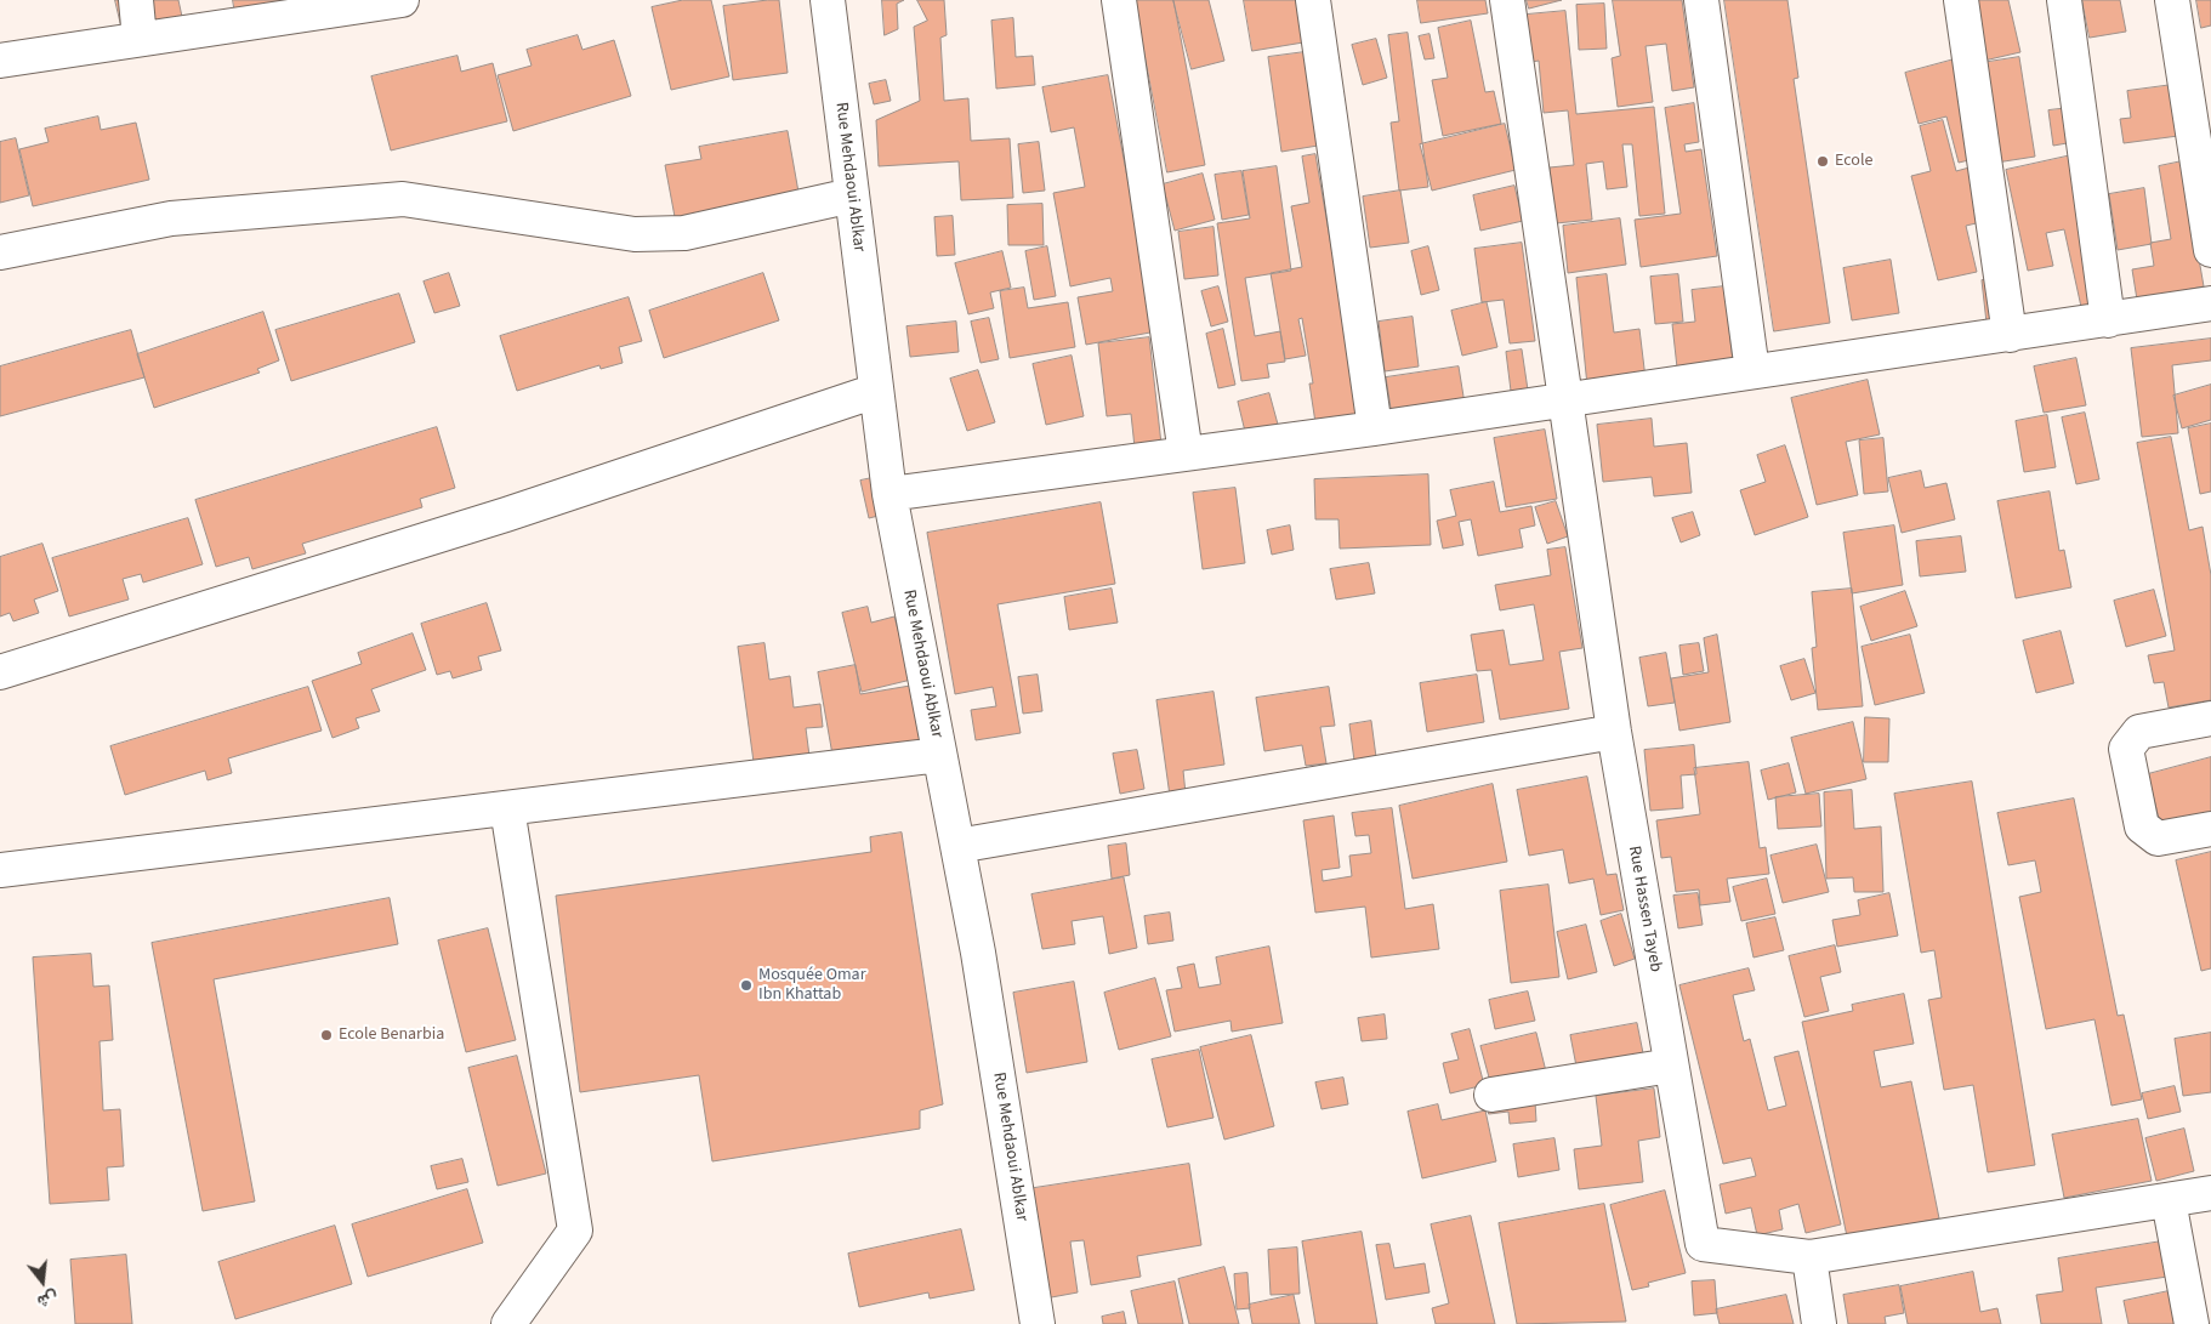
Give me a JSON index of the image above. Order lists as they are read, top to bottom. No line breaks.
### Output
{"streets":{"street":["Rue Mehdaoui Ablkar","Rue Hassen Tayeb"]},"places":["Ecole","Mosquée Omar Ibn Khattab","Ecole Benarbia"],"north":"bottom"}
